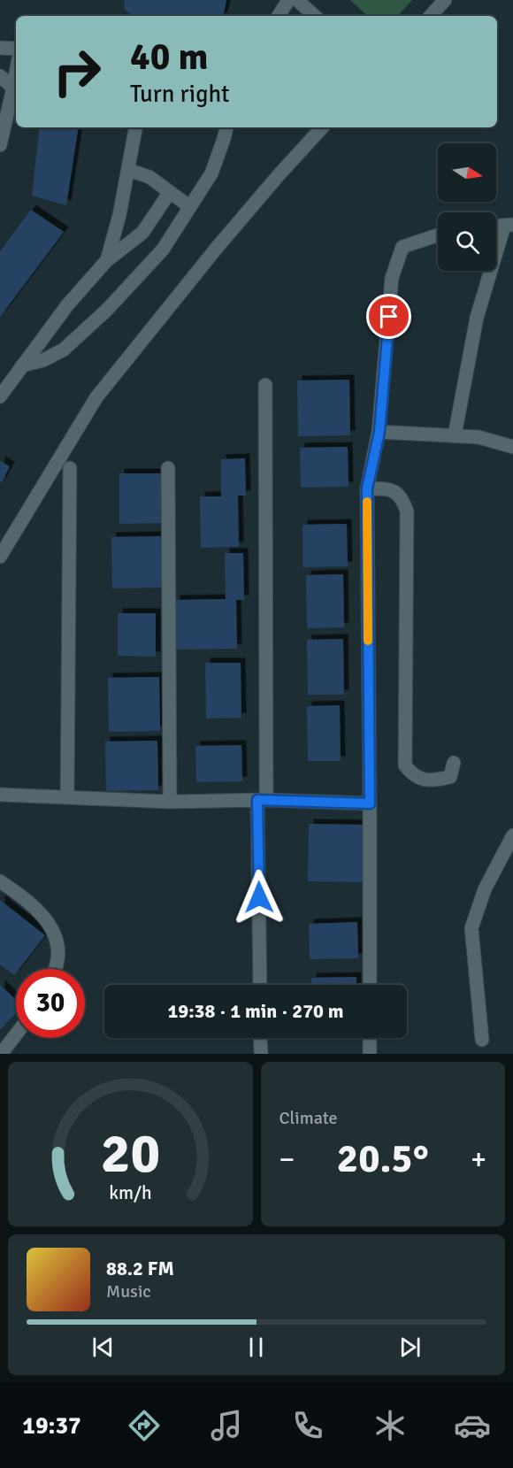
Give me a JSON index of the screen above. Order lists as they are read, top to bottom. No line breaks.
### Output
{"north":"right","page":{"turn":["40 m","Turn right"],"limit":"30","trip":"19:38 · 1 min · 270 m","tile":"Climate","heat":["−","20.5°","+"],"song":["88.2 FM","Music"],"tabs":"19:37","gauge":["20","km/h"]}}
